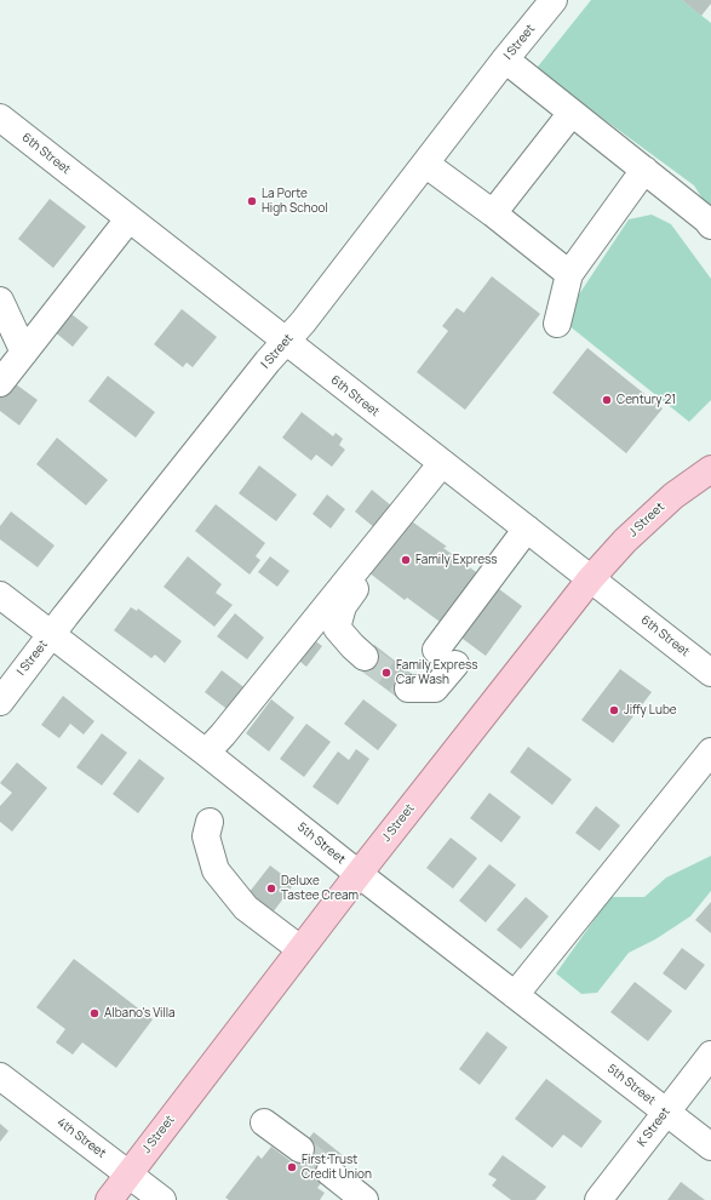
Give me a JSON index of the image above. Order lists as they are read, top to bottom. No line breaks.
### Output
{"streets":{"main road":["J Street"],"street":["I Street","6th Street","5th Street","K Street","4th Street"]},"crossings":[["I Street","6th Street"],["I Street","5th Street"],["6th Street","J Street"],["J Street","5th Street"],["J Street","4th Street"],["5th Street","K Street"]],"places":["La Porte High School","Century 21","Family Express","Family Express Car Wash","Jiffy Lube","Deluxe Tastee Cream","Albano's Villa","First Trust Credit Union"]}
